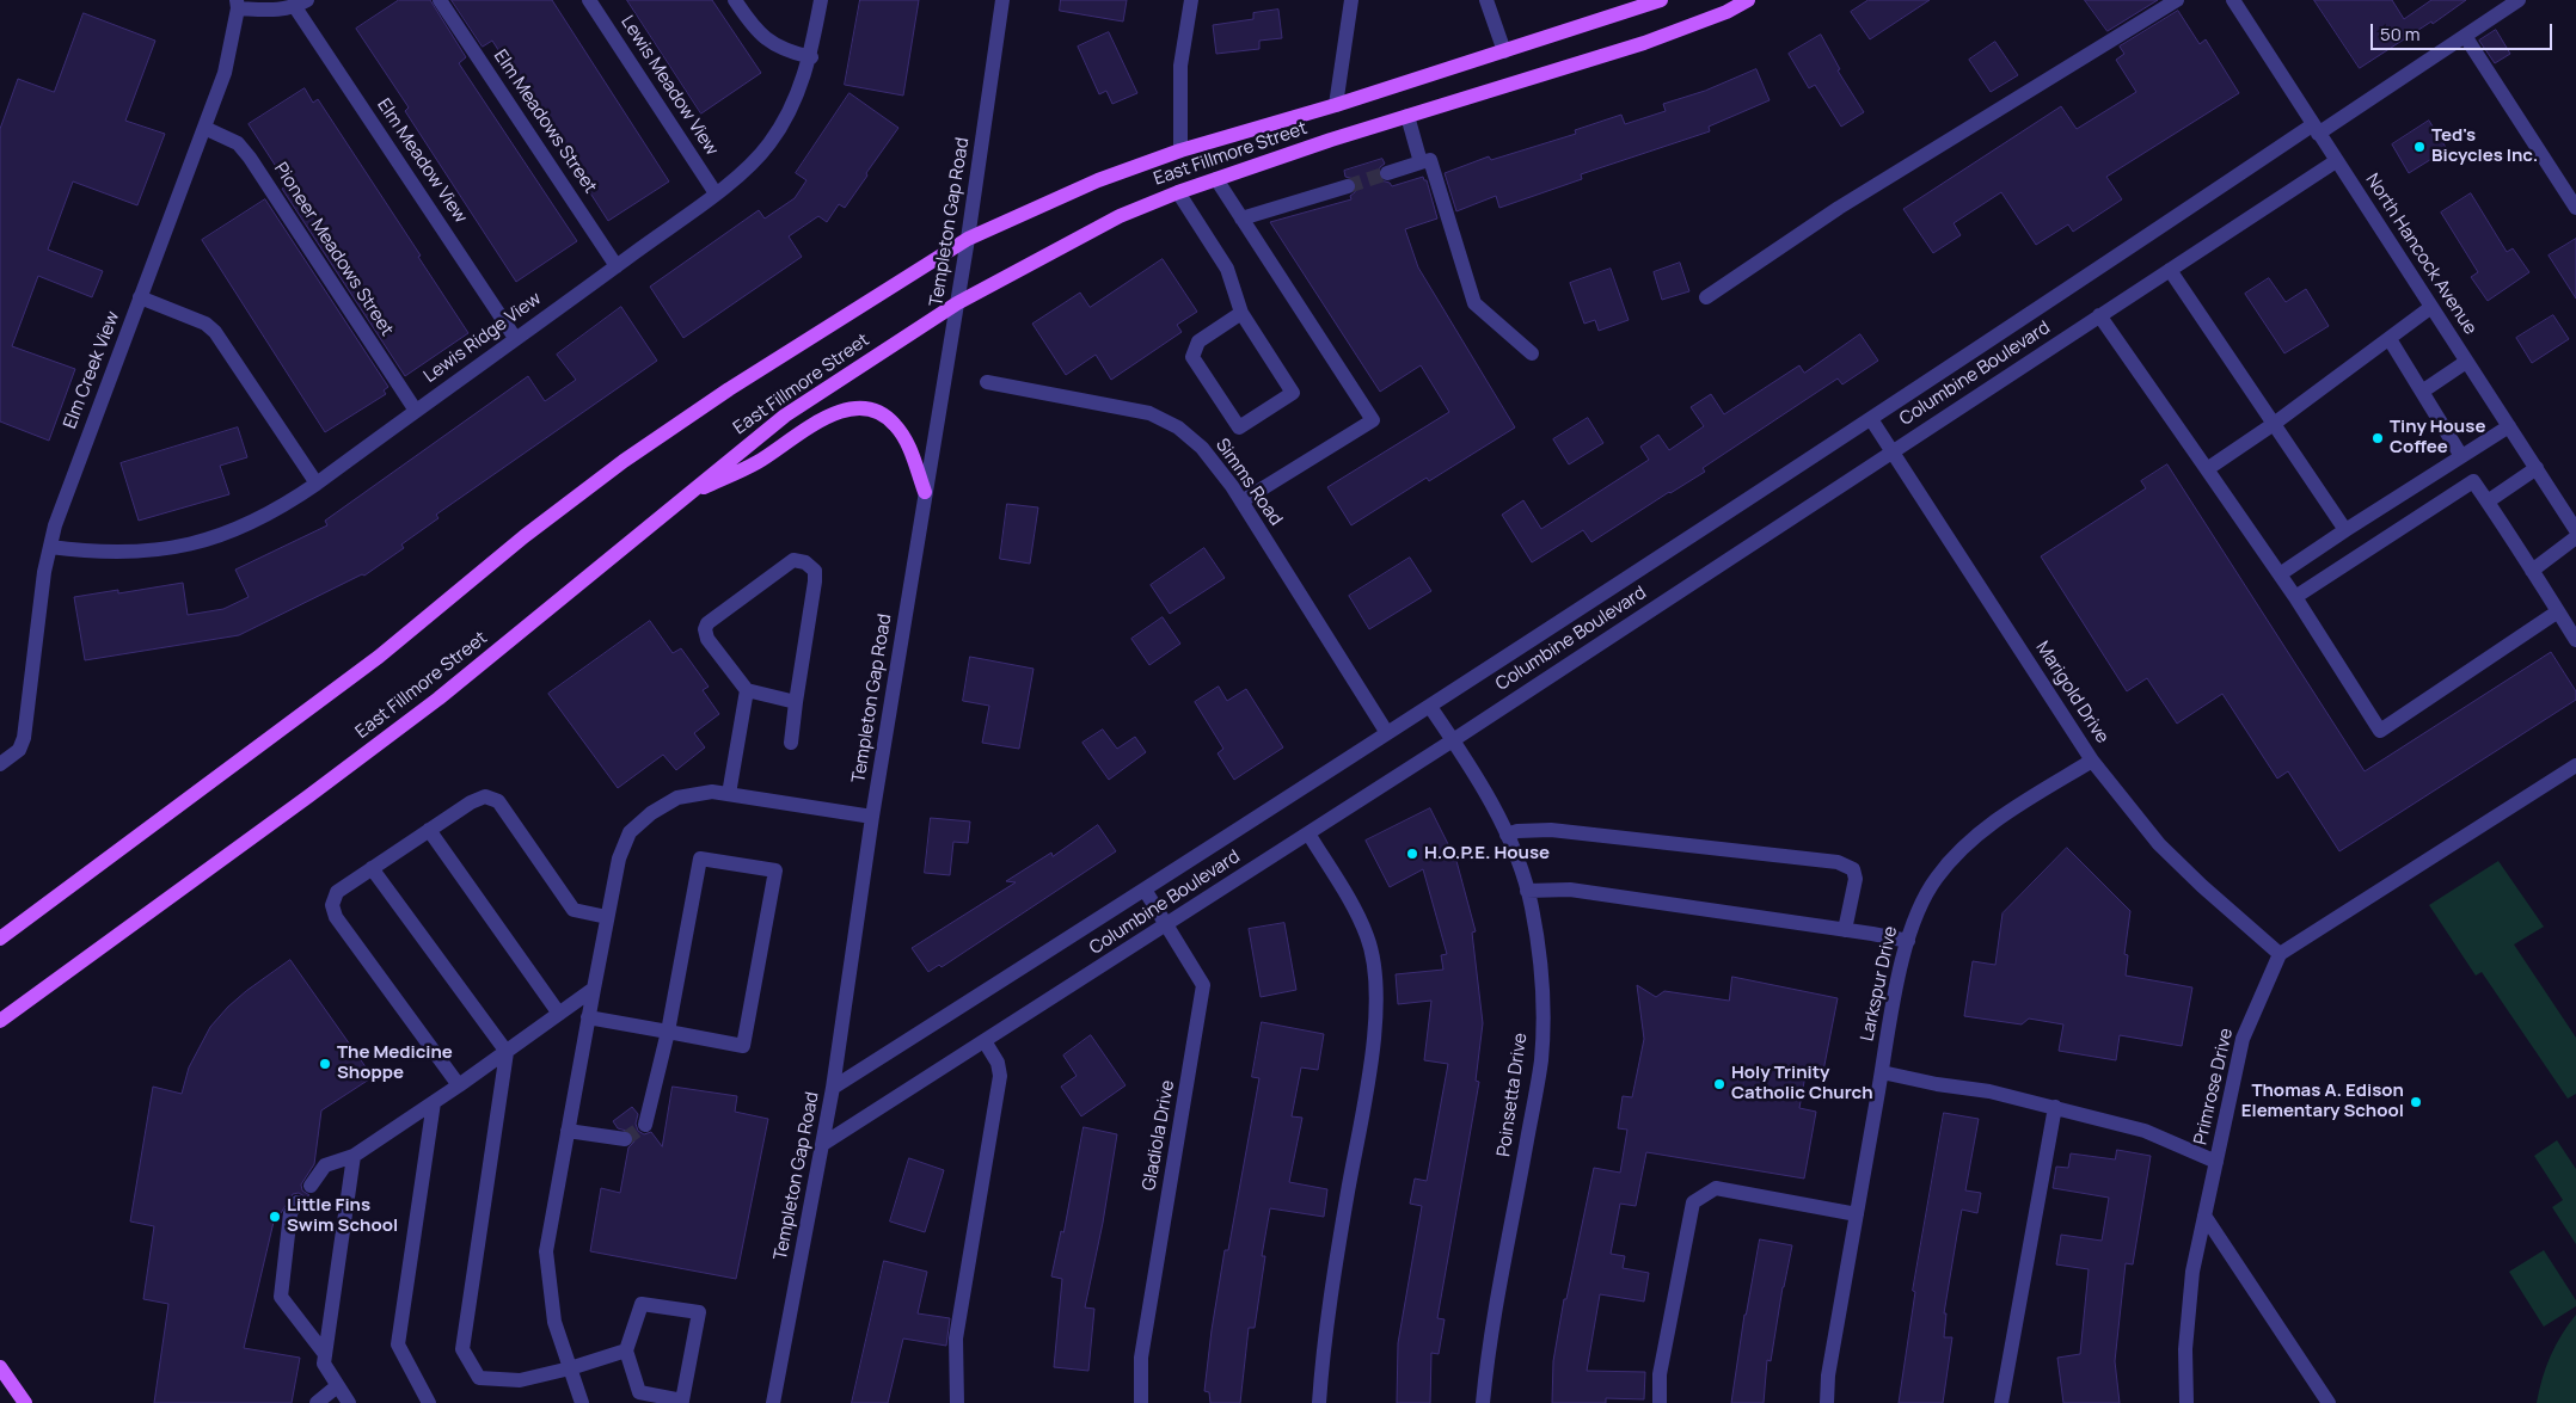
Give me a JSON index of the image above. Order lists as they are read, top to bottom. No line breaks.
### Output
{"streets":{"main road":["East Fillmore Street"],"street":["Lewis Meadow View","Elm Meadows Street","Elm Meadow View","Templeton Gap Road","Pioneer Meadows Street","North Hancock Avenue","Lewis Ridge View","Elm Creek View","Columbine Boulevard","Simms Road","Marigold Drive","Larkspur Drive","Primrose Drive","Poinsetta Drive","Gladiola Drive"]},"crossings":[["Lewis Meadow View","Lewis Ridge View"],["Elm Meadows Street","Lewis Ridge View"],["East Fillmore Street","Templeton Gap Road"],["Elm Meadow View","Lewis Ridge View"],["Templeton Gap Road","Columbine Boulevard"],["Pioneer Meadows Street","Lewis Ridge View"],["Pioneer Meadows Street","Elm Creek View"],["North Hancock Avenue","Columbine Boulevard"],["Lewis Ridge View","Elm Creek View"],["Columbine Boulevard","Simms Road"],["Columbine Boulevard","Marigold Drive"],["Columbine Boulevard","Poinsetta Drive"],["Columbine Boulevard","Gladiola Drive"],["Marigold Drive","Larkspur Drive"],["Marigold Drive","Primrose Drive"]],"places":["Ted's Bicycles Inc.","Tiny House Coffee","H.O.P.E. House","The Medicine Shoppe","Holy Trinity Catholic Church","Thomas A. Edison Elementary School","Little Fins Swim School"],"scale_bar":"50 m"}
